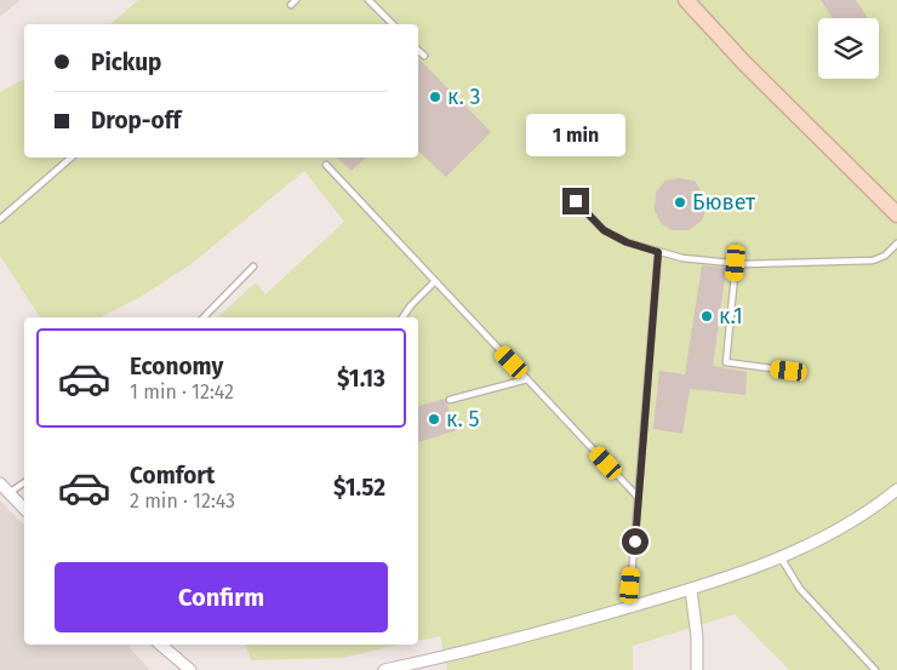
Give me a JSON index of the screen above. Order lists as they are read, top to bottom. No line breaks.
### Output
{"places":["к. 3","Бювет","к.1","к. 5"],"page":{"banner":["Pickup","Drop-off"],"bubble":"1 min","list":[{"name":"Economy","note":"1 min · 12:42","value":"$1.13"},{"name":"Comfort","note":"2 min · 12:43","value":"$1.52"}],"buttons":"Confirm"}}
